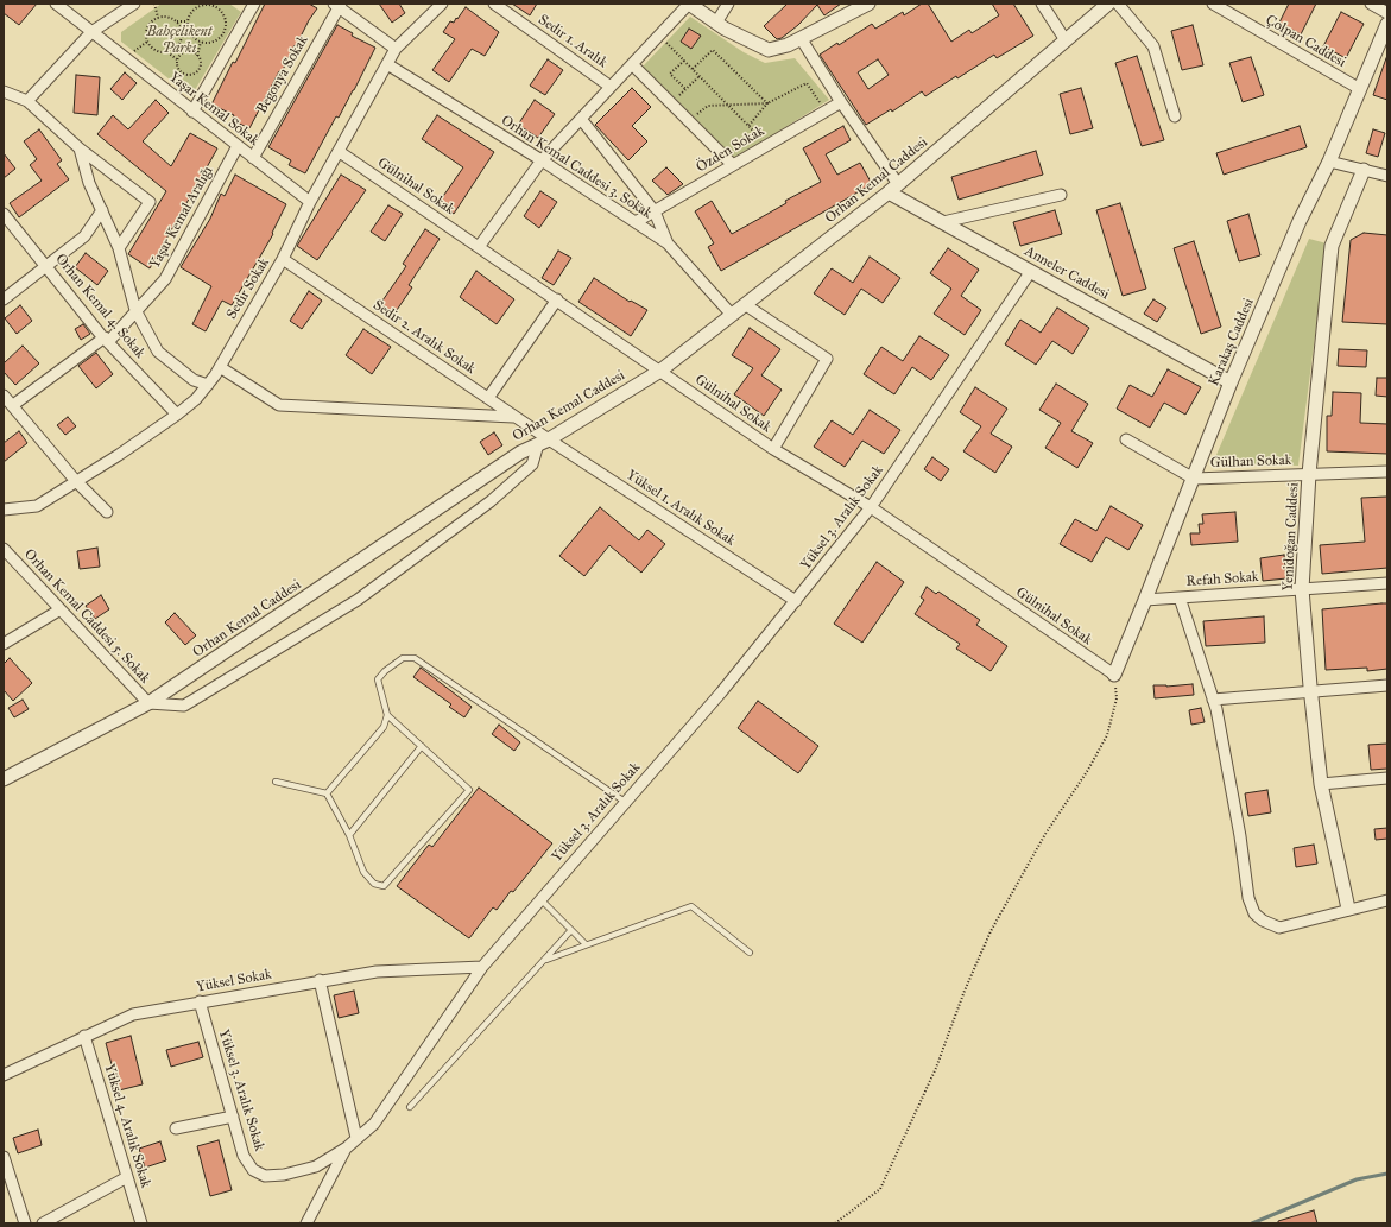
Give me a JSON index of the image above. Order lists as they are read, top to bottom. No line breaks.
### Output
{"streets":{"street":["Sedir 1. Aralık","Çolpan Caddesi","Begonya Sokak","Yaşar Kemal Sokak","Özden Sokak","Orhan Kemal Caddesi 3. Sokak","Orhan Kemal Caddesi","Gülnihal Sokak","Yaşar Kemal Aralığı","Anneler Caddesi","Sedir Sokak","Orhan Kemal 4. Sokak","Sedir 2. Aralık Sokak","Karakaş Caddesi","Gülhan Sokak","Yüksel 1. Aralık Sokak","Yüksel 3. Aralık Sokak","Yenidoğan Caddesi","Refah Sokak","Orhan Kemal Caddesi 5. Sokak","Yüksel Sokak","Yüksel 4. Aralık Sokak"]},"crossings":[["Çolpan Caddesi","Karakaş Caddesi"],["Begonya Sokak","Yaşar Kemal Sokak"],["Yaşar Kemal Sokak","Yaşar Kemal Aralığı"],["Yaşar Kemal Sokak","Sedir Sokak"],["Özden Sokak","Orhan Kemal Caddesi 3. Sokak"],["Orhan Kemal Caddesi 3. Sokak","Orhan Kemal Caddesi"],["Orhan Kemal Caddesi 3. Sokak","Sedir Sokak"],["Orhan Kemal Caddesi","Gülnihal Sokak"],["Orhan Kemal Caddesi","Anneler Caddesi"],["Orhan Kemal Caddesi","Sedir 2. Aralık Sokak"],["Orhan Kemal Caddesi","Yüksel 1. Aralık Sokak"],["Orhan Kemal Caddesi","Orhan Kemal Caddesi 5. Sokak"],["Gülnihal Sokak","Sedir Sokak"],["Gülnihal Sokak","Karakaş Caddesi"],["Gülnihal Sokak","Yüksel 3. Aralık Sokak"],["Yaşar Kemal Aralığı","Orhan Kemal 4. Sokak"],["Anneler Caddesi","Karakaş Caddesi"],["Anneler Caddesi","Yüksel 3. Aralık Sokak"],["Sedir Sokak","Orhan Kemal 4. Sokak"],["Sedir Sokak","Sedir 2. Aralık Sokak"],["Sedir 2. Aralık Sokak","Yüksel 1. Aralık Sokak"],["Karakaş Caddesi","Gülhan Sokak"],["Karakaş Caddesi","Refah Sokak"],["Gülhan Sokak","Yenidoğan Caddesi"],["Yüksel 1. Aralık Sokak","Yüksel 3. Aralık Sokak"],["Yüksel 3. Aralık Sokak","Yüksel Sokak"],["Yenidoğan Caddesi","Refah Sokak"],["Yüksel Sokak","Yüksel 4. Aralık Sokak"]],"parks":["Bahçelikent Parkı"]}
